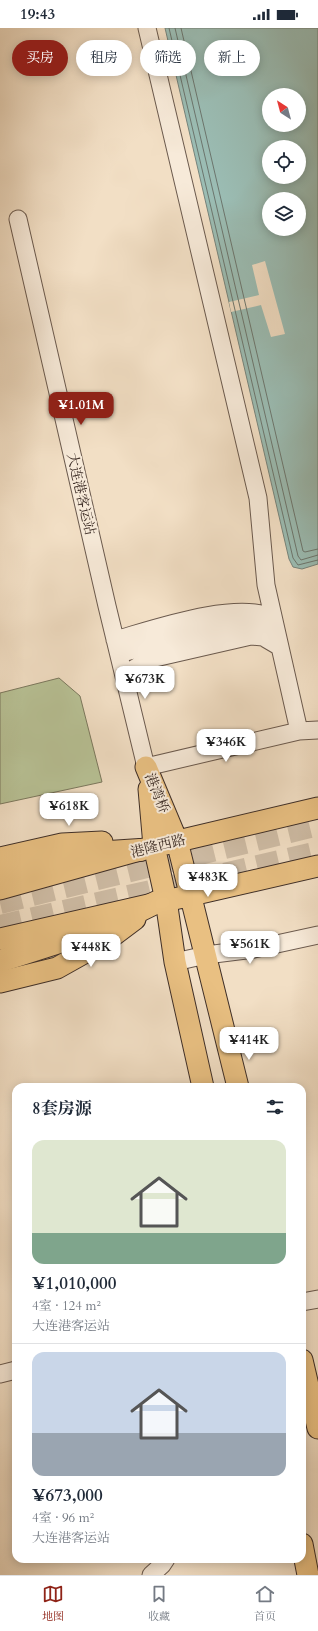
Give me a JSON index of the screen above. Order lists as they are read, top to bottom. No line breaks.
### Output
{"streets":{"main road":["港湾桥","港隆西路"],"street":["大连港客运站"]},"crossings":[["大连港客运站","港湾桥"],["港湾桥","港隆西路"]],"north":"top left","page":{"status":"19:43","chip":["买房","租房","筛选","新上"],"price":["¥1.01M","¥673K","¥346K","¥618K","¥483K","¥561K","¥448K","¥414K"],"heading":"8套房源","list":[{"name":"¥1,010,000","note":"4室 · 124 m² · 大连港客运站"},{"name":"¥673,000","note":"4室 · 96 m² · 大连港客运站"}],"tabs":["地图","收藏","首页"]}}
